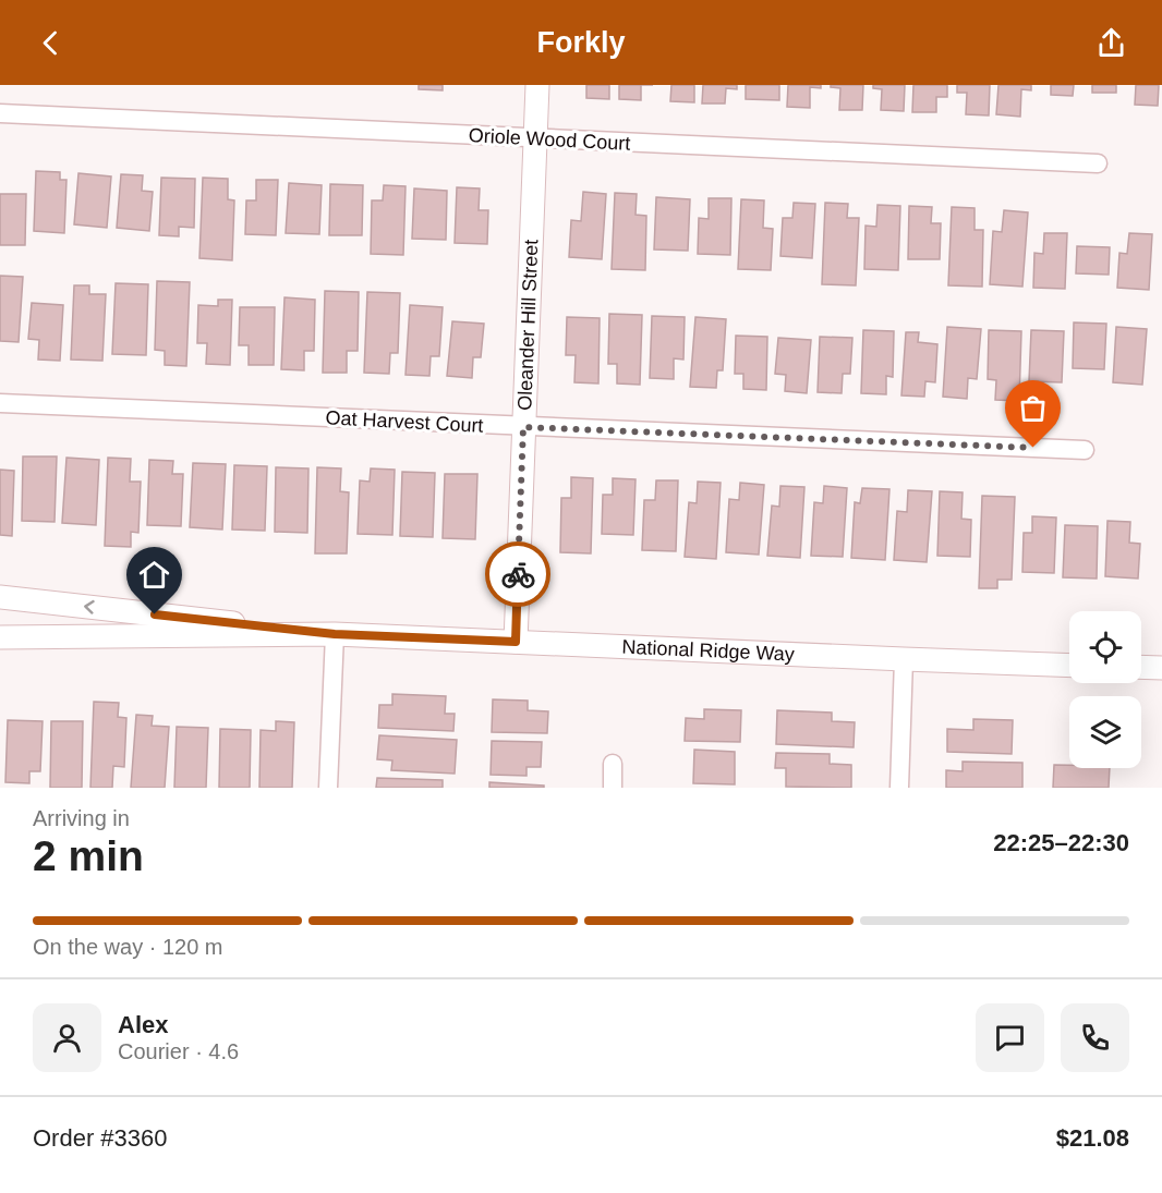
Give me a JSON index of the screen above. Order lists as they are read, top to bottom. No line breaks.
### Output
{"streets":{"street":["Oriole Wood Court","Oleander Hill Street","Oat Harvest Court","National Ridge Way"]},"crossings":[["Oriole Wood Court","Oleander Hill Street"],["Oleander Hill Street","Oat Harvest Court"],["Oleander Hill Street","National Ridge Way"]],"page":{"header":"Forkly","heading":["2 min","Arriving in","22:25–22:30"],"panel":["Alex","Courier · 4.6","Order #3360","$21.08"],"bar":"On the way · 120 m"}}
